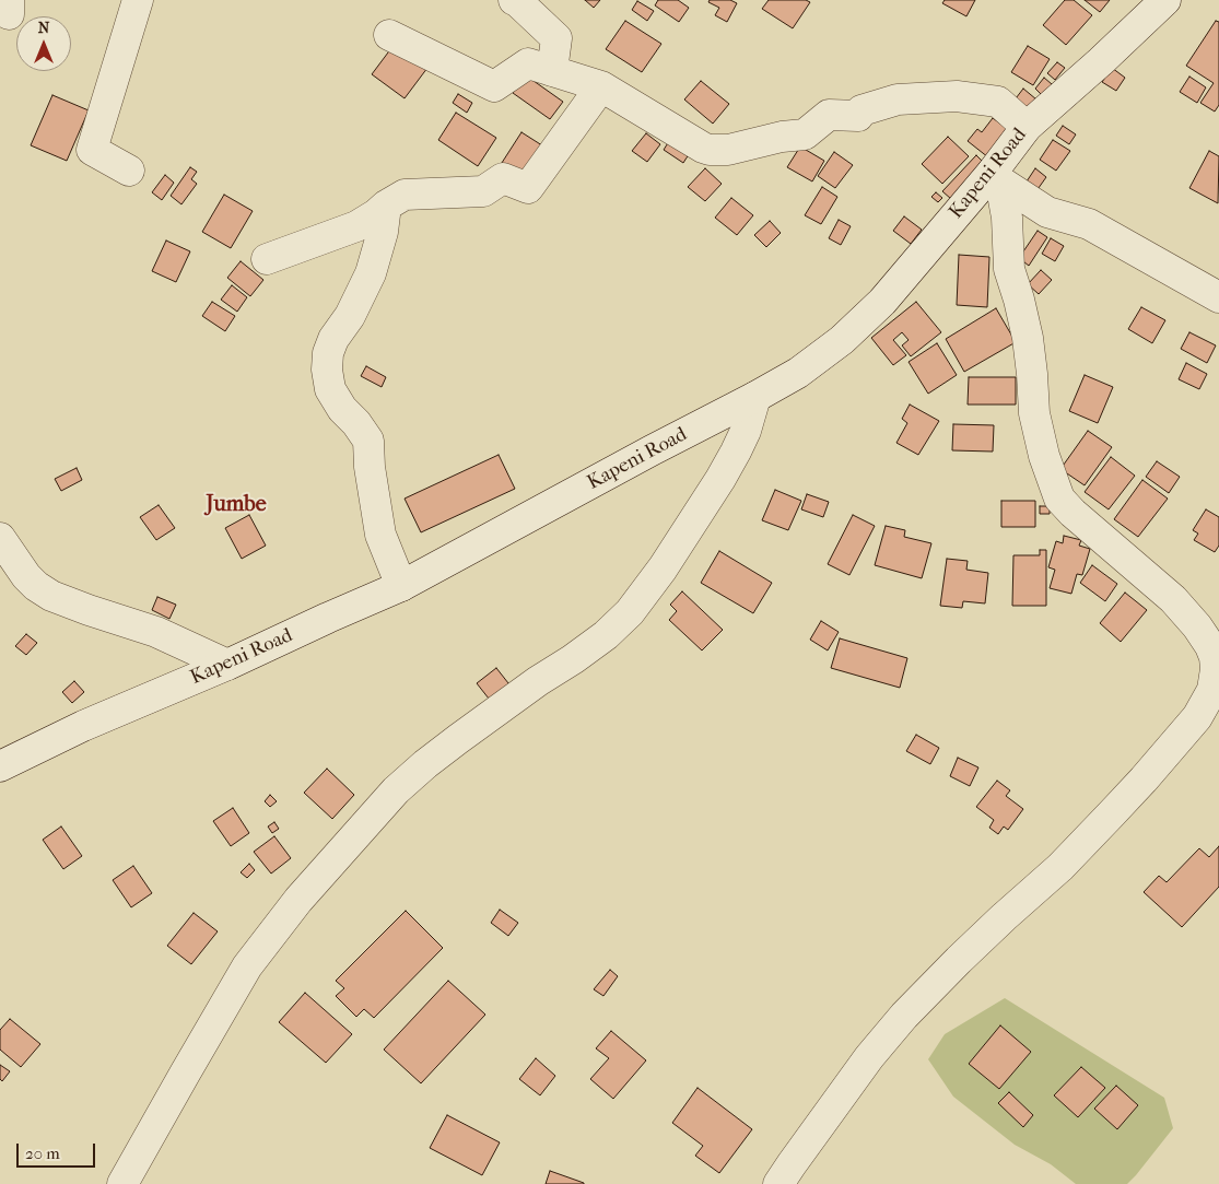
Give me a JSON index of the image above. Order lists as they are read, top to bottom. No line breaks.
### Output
{"streets":{"street":["Kapeni Road"]},"districts":["Jumbe"],"scale_bar":"20 m","north":"top"}
